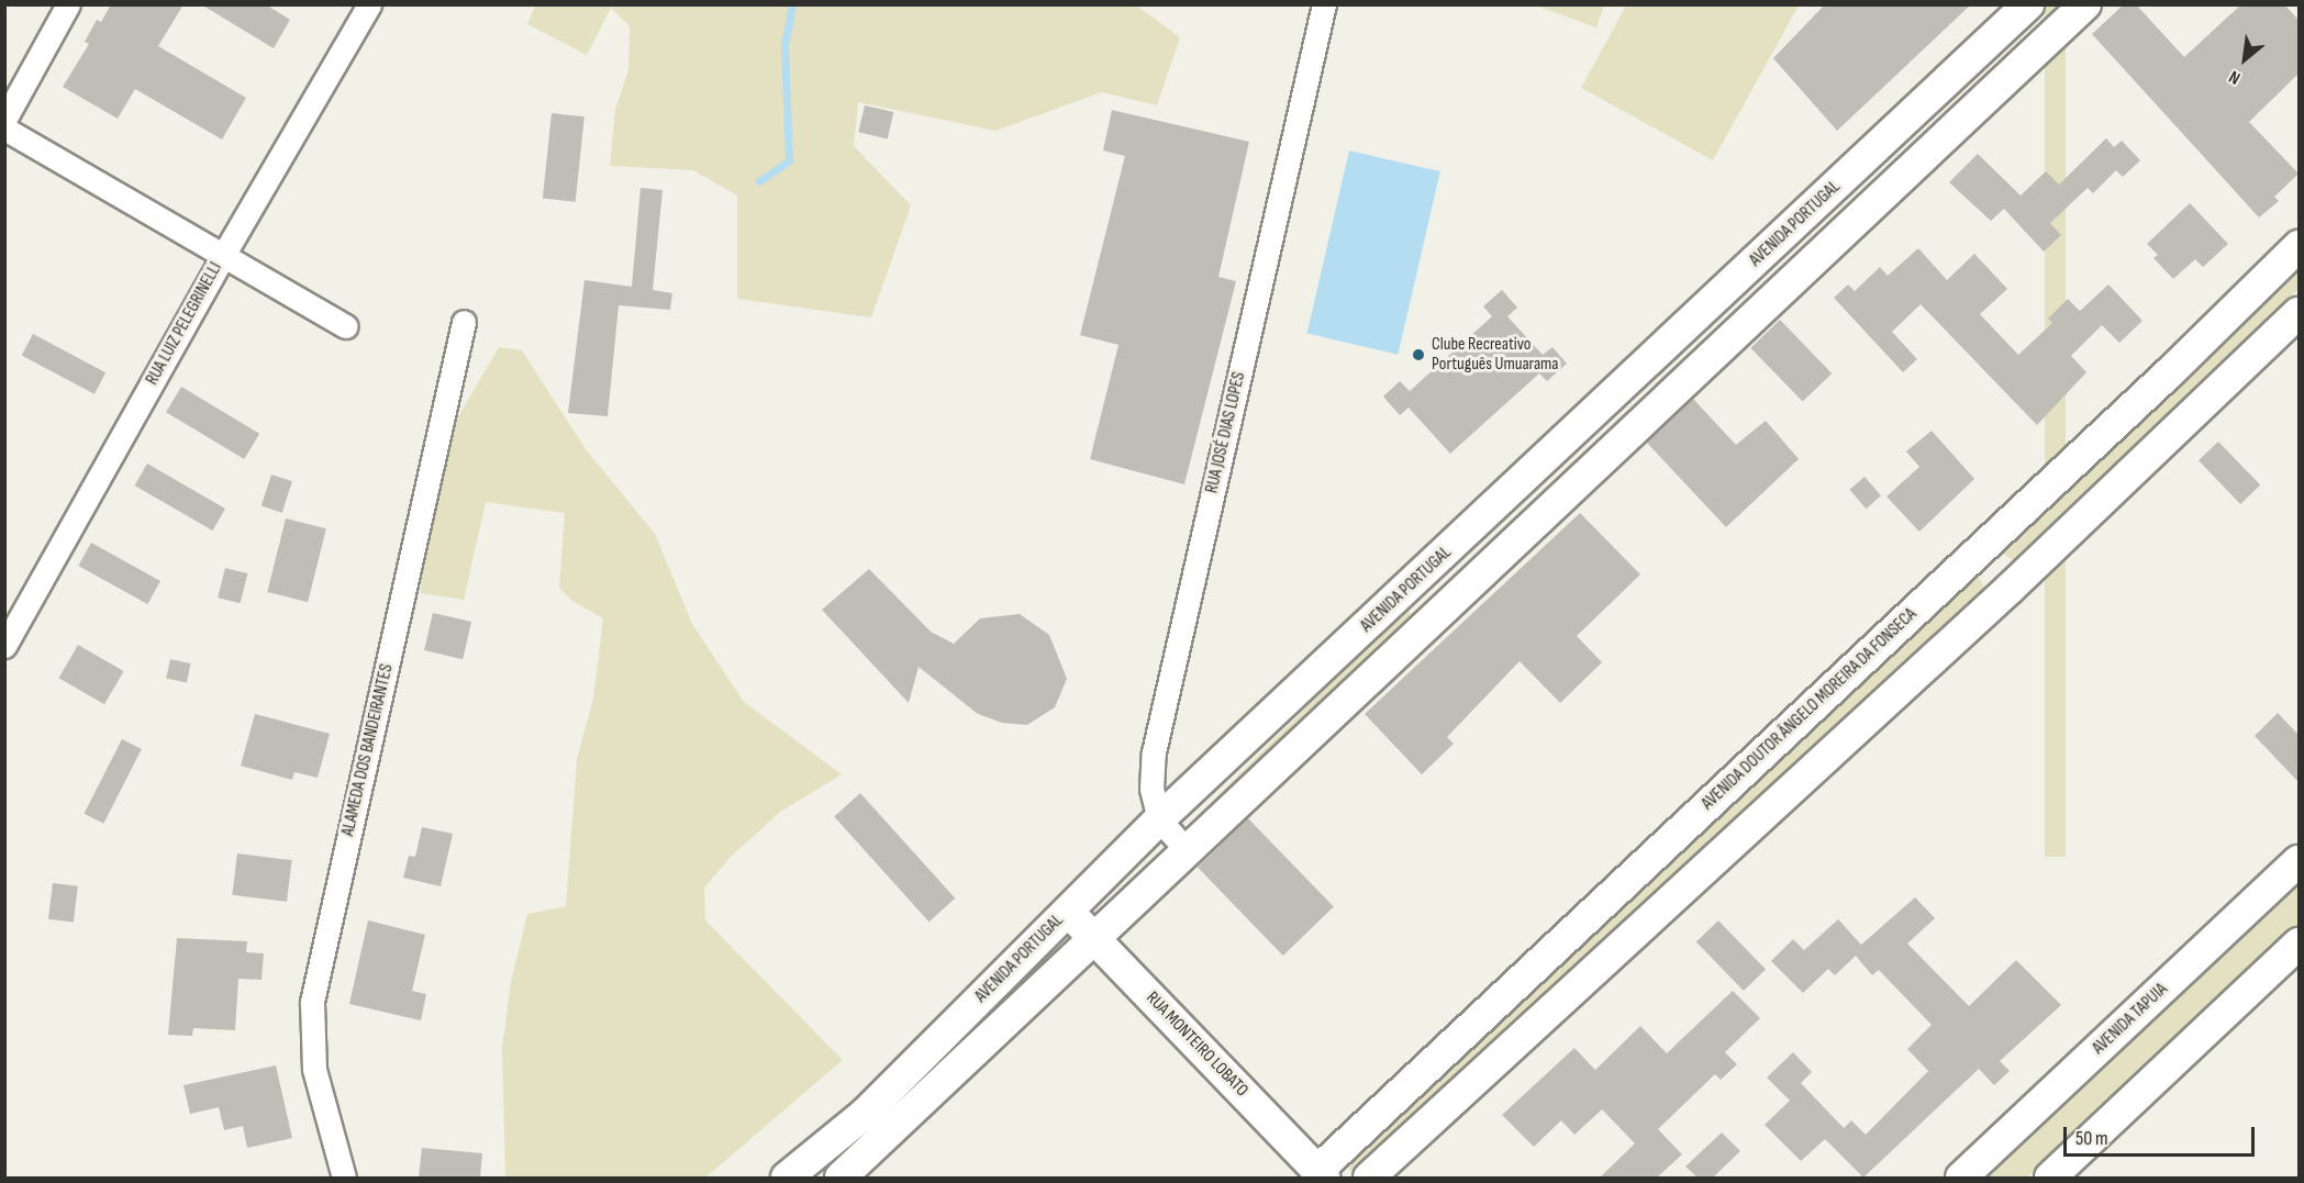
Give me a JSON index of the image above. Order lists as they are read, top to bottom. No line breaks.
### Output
{"streets":{"main road":["AVENIDA PORTUGAL","AVENIDA DOUTOR ÂNGELO MOREIRA DA FONSECA","AVENIDA TAPUIA","RUA MONTEIRO LOBATO"],"street":["RUA LUIZ PELEGRINELLI","RUA JOSÉ DIAS LOPES","ALAMEDA DOS BANDEIRANTES"]},"crossings":[["AVENIDA PORTUGAL","RUA JOSÉ DIAS LOPES"],["AVENIDA PORTUGAL","RUA MONTEIRO LOBATO"],["AVENIDA DOUTOR ÂNGELO MOREIRA DA FONSECA","RUA MONTEIRO LOBATO"]],"places":["Clube Recreativo Português Umuarama"],"scale_bar":"50 m","north":"bottom left"}
